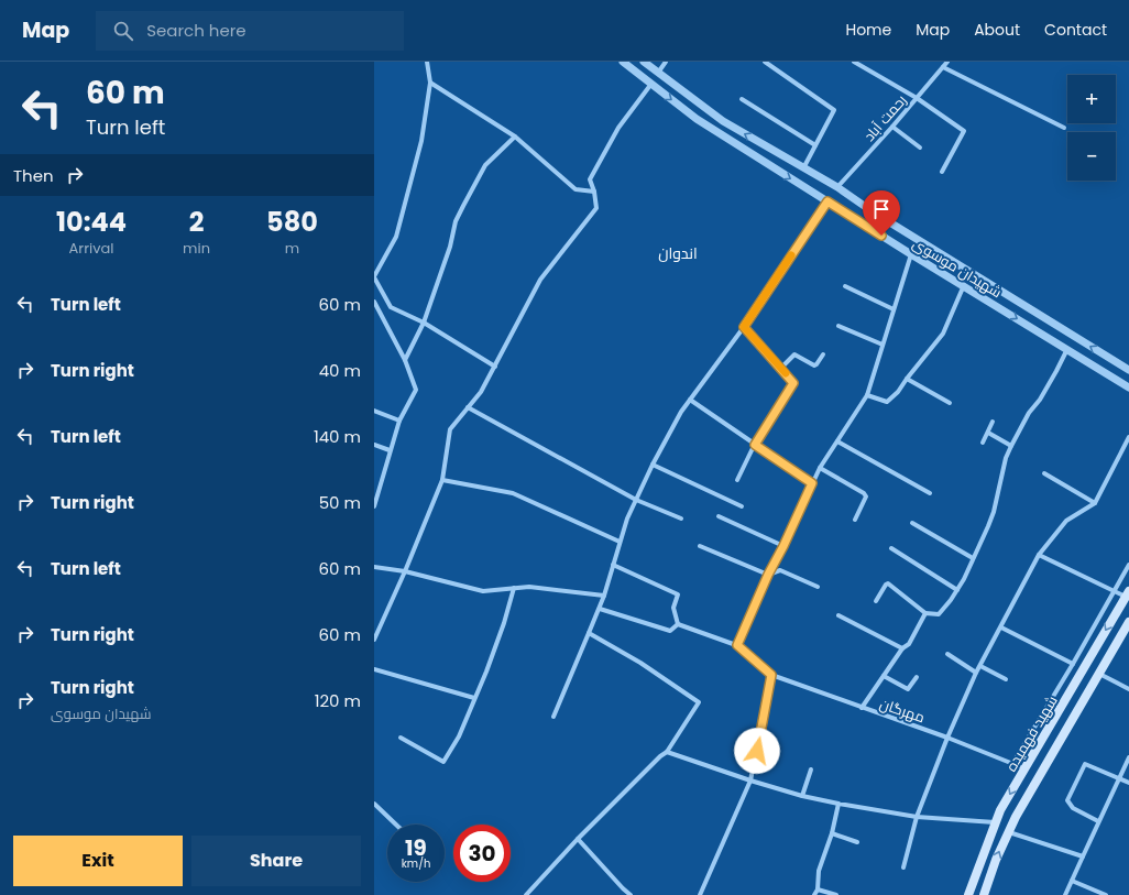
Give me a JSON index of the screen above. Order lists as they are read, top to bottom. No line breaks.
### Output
{"streets":{"main road":["شهید فهمیده"],"street":["رحمت آباد","شهیدان موسوی","مهرگان"]},"crossings":[["رحمت آباد","شهیدان موسوی"],["مهرگان","شهید فهمیده"]],"districts":["اندوان"],"page":{"header":"Map","search":"Search here","nav":["Home","Map","About","Contact"],"turn":["60 m","Turn left"],"map_buttons":["+","−"],"then":"Then","eta":["10:44","Arrival","2","min","580","m"],"list":[{"name":"Turn left","value":"60 m"},{"name":"Turn right","value":"40 m"},{"name":"Turn left","value":"140 m"},{"name":"Turn right","value":"50 m"},{"name":"Turn left","value":"60 m"},{"name":"Turn right","value":"60 m"},{"name":"Turn right","note":"شهیدان موسوی","value":"120 m"}],"speed":"19 km/h","limit":"30","buttons":["Exit","Share"]}}
